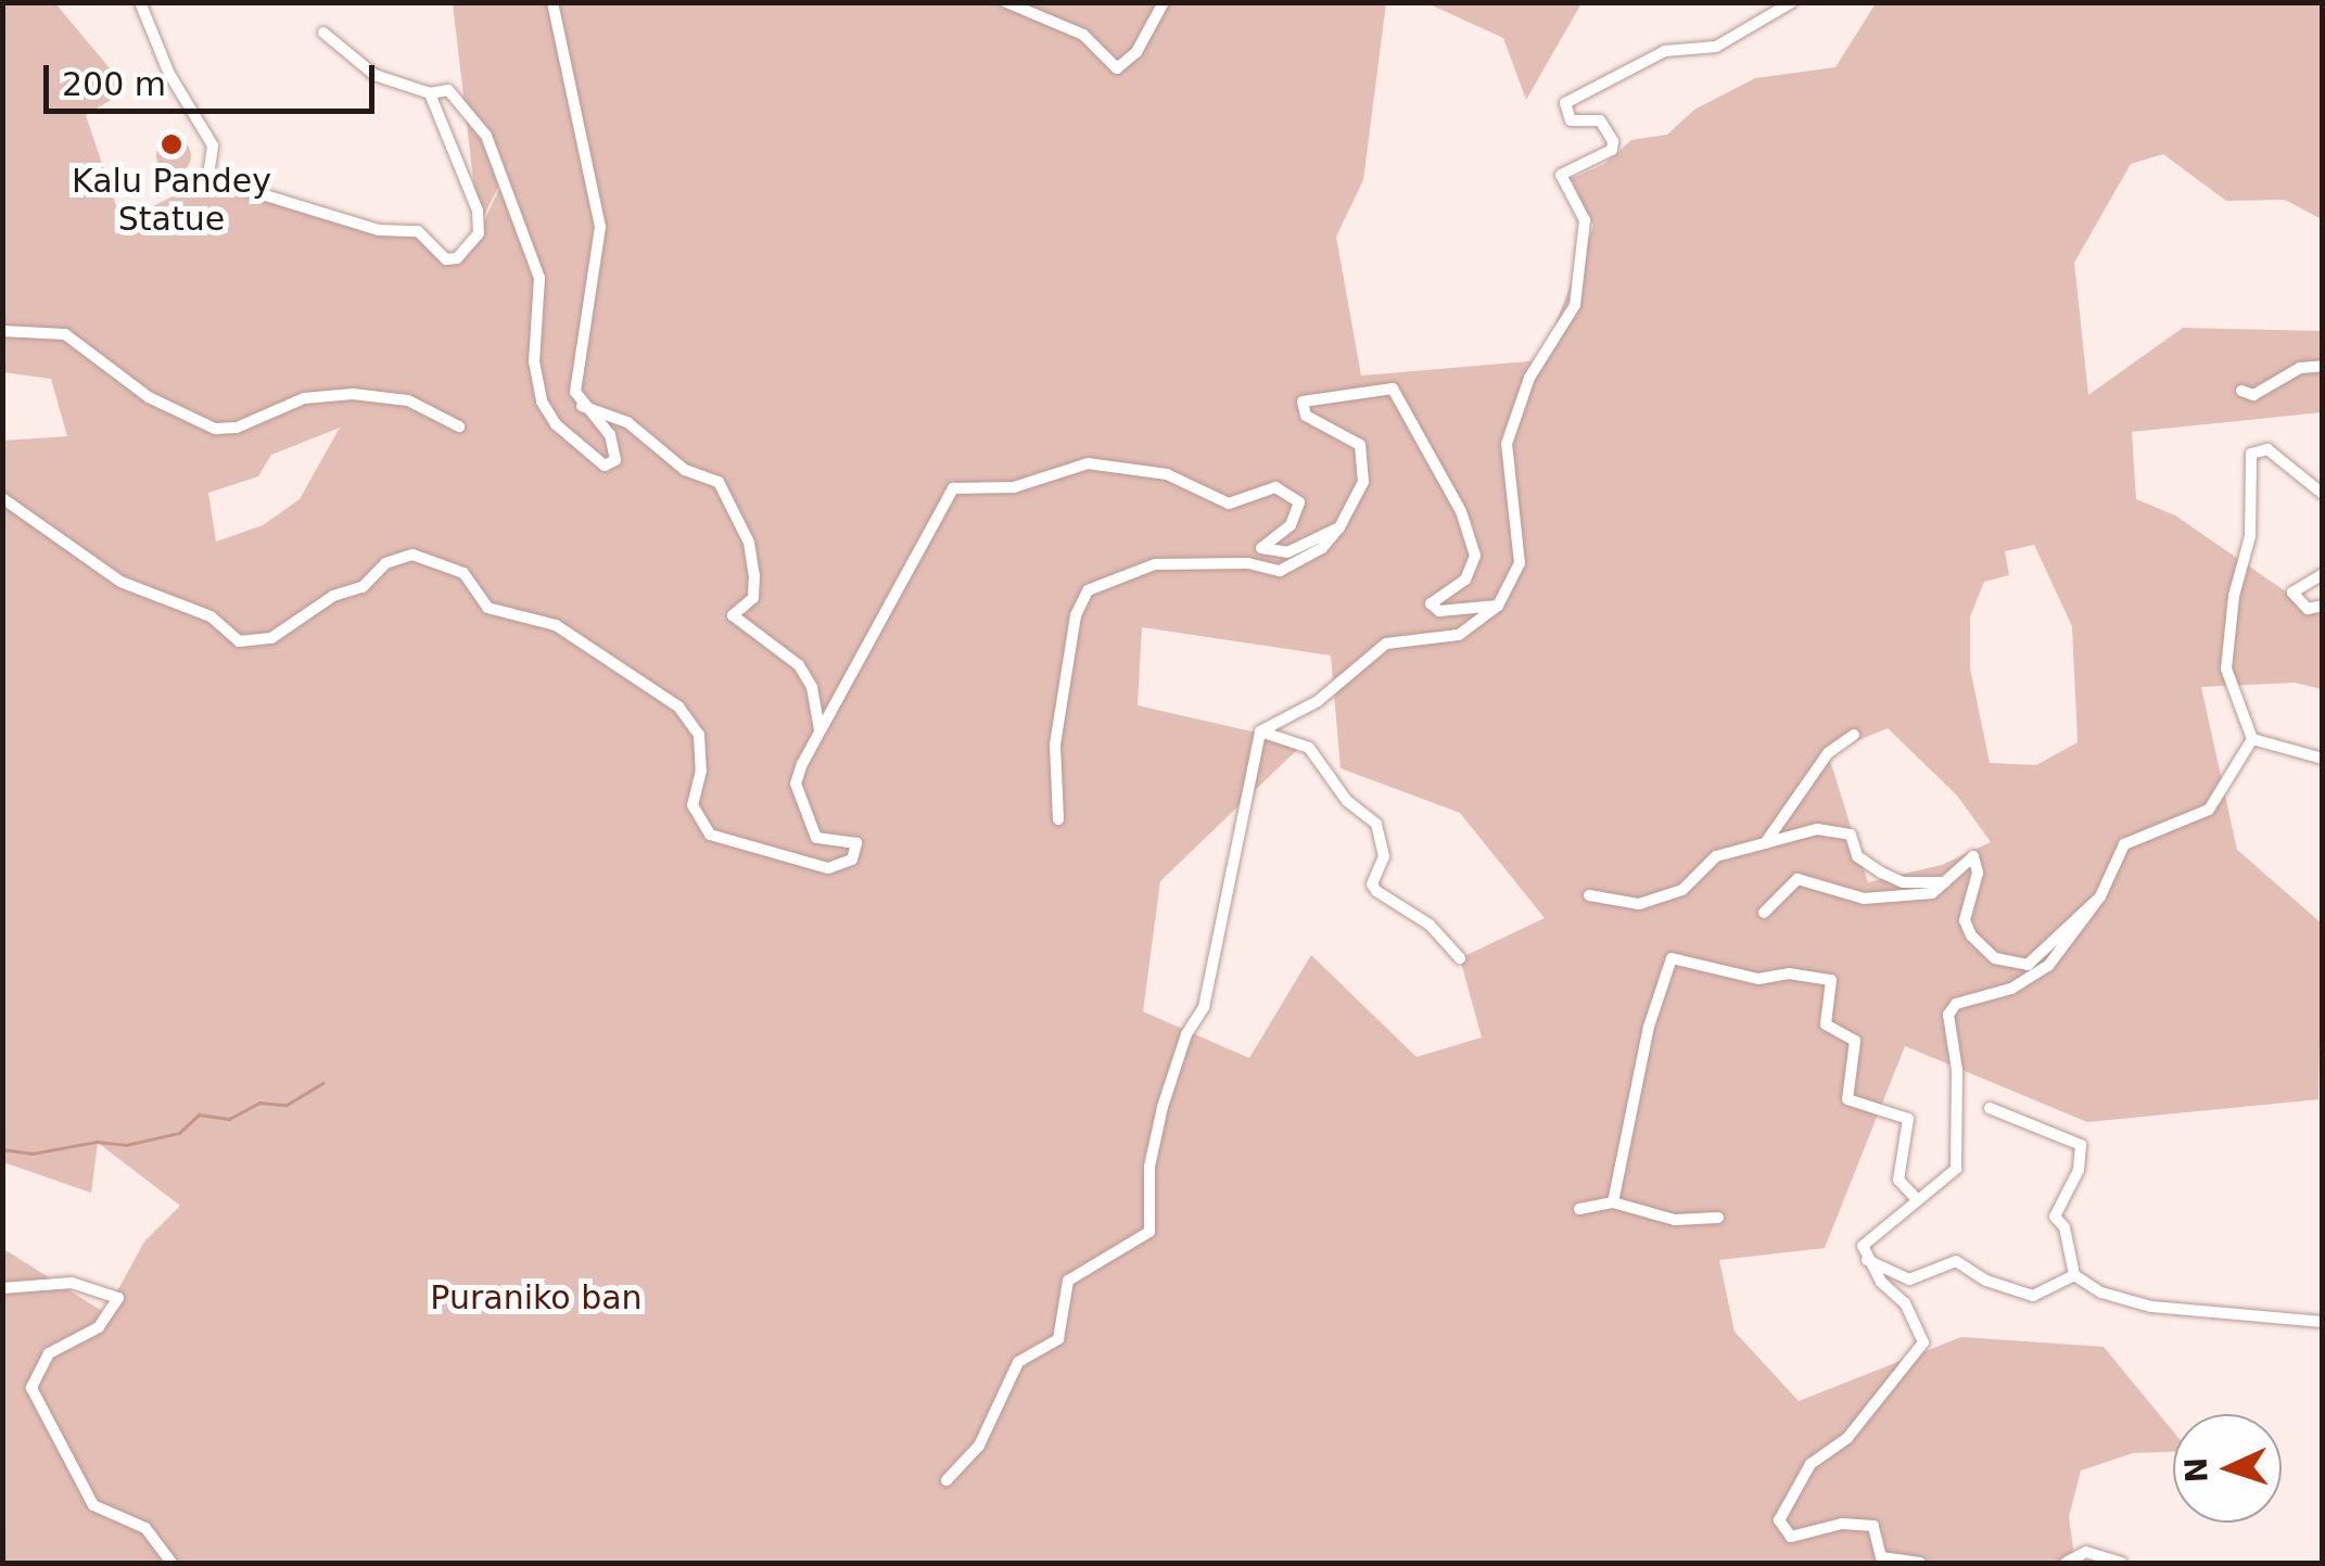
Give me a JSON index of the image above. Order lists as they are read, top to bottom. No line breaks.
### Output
{"parks":["Puraniko ban"],"places":["Kalu Pandey Statue"],"scale_bar":"200 m","north":"left"}
